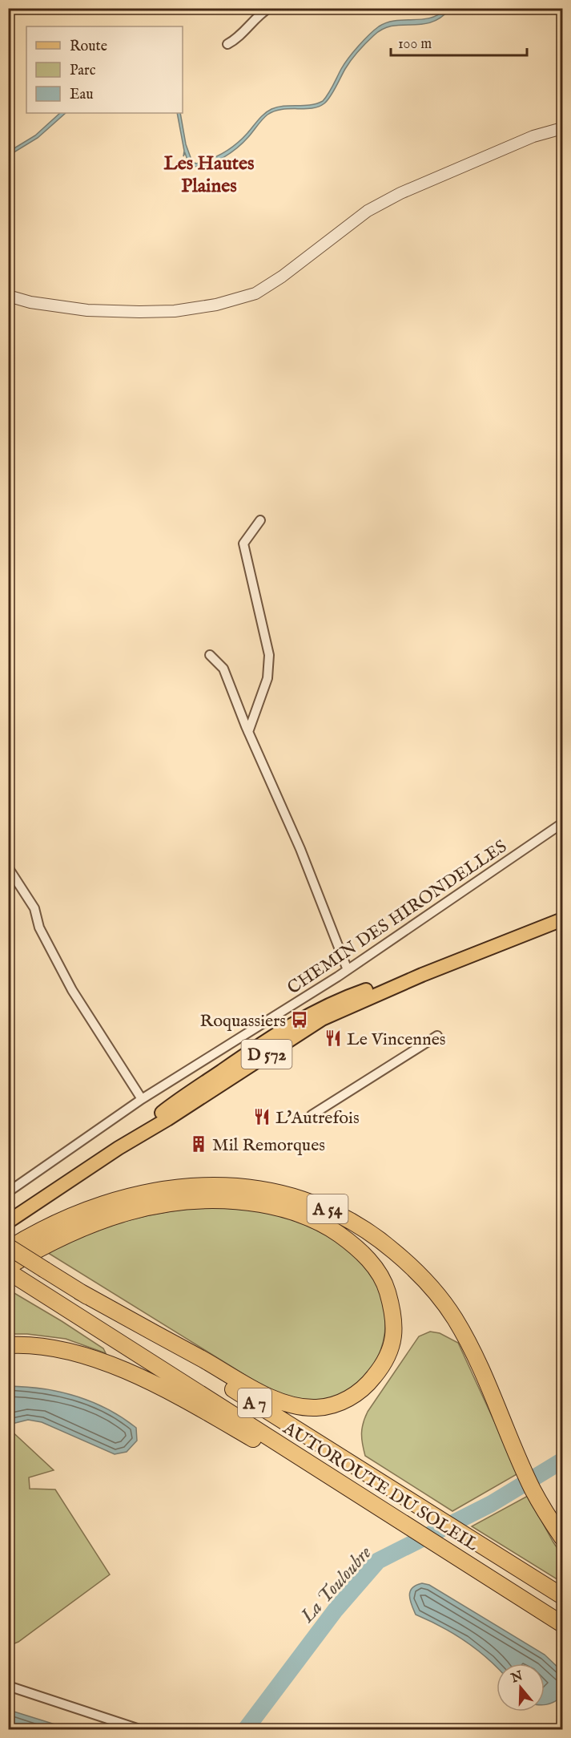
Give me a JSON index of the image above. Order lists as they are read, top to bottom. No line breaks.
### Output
{"streets":{"highway":["A 54","A 7","AUTOROUTE DU SOLEIL"],"main road":["D 572"],"street":["CHEMIN DES HIRONDELLES"]},"crossings":[["A 54","AUTOROUTE DU SOLEIL"]],"districts":["Les Hautes Plaines"],"water":["La Touloubre"],"places":{"bus stop":["Roquassiers"],"restaurant":["Le Vincennes","L'Autrefois"],"building":["Mil Remorques"]},"legend":["Route","Parc","Eau"],"scale_bar":"100 m","north":"top"}
